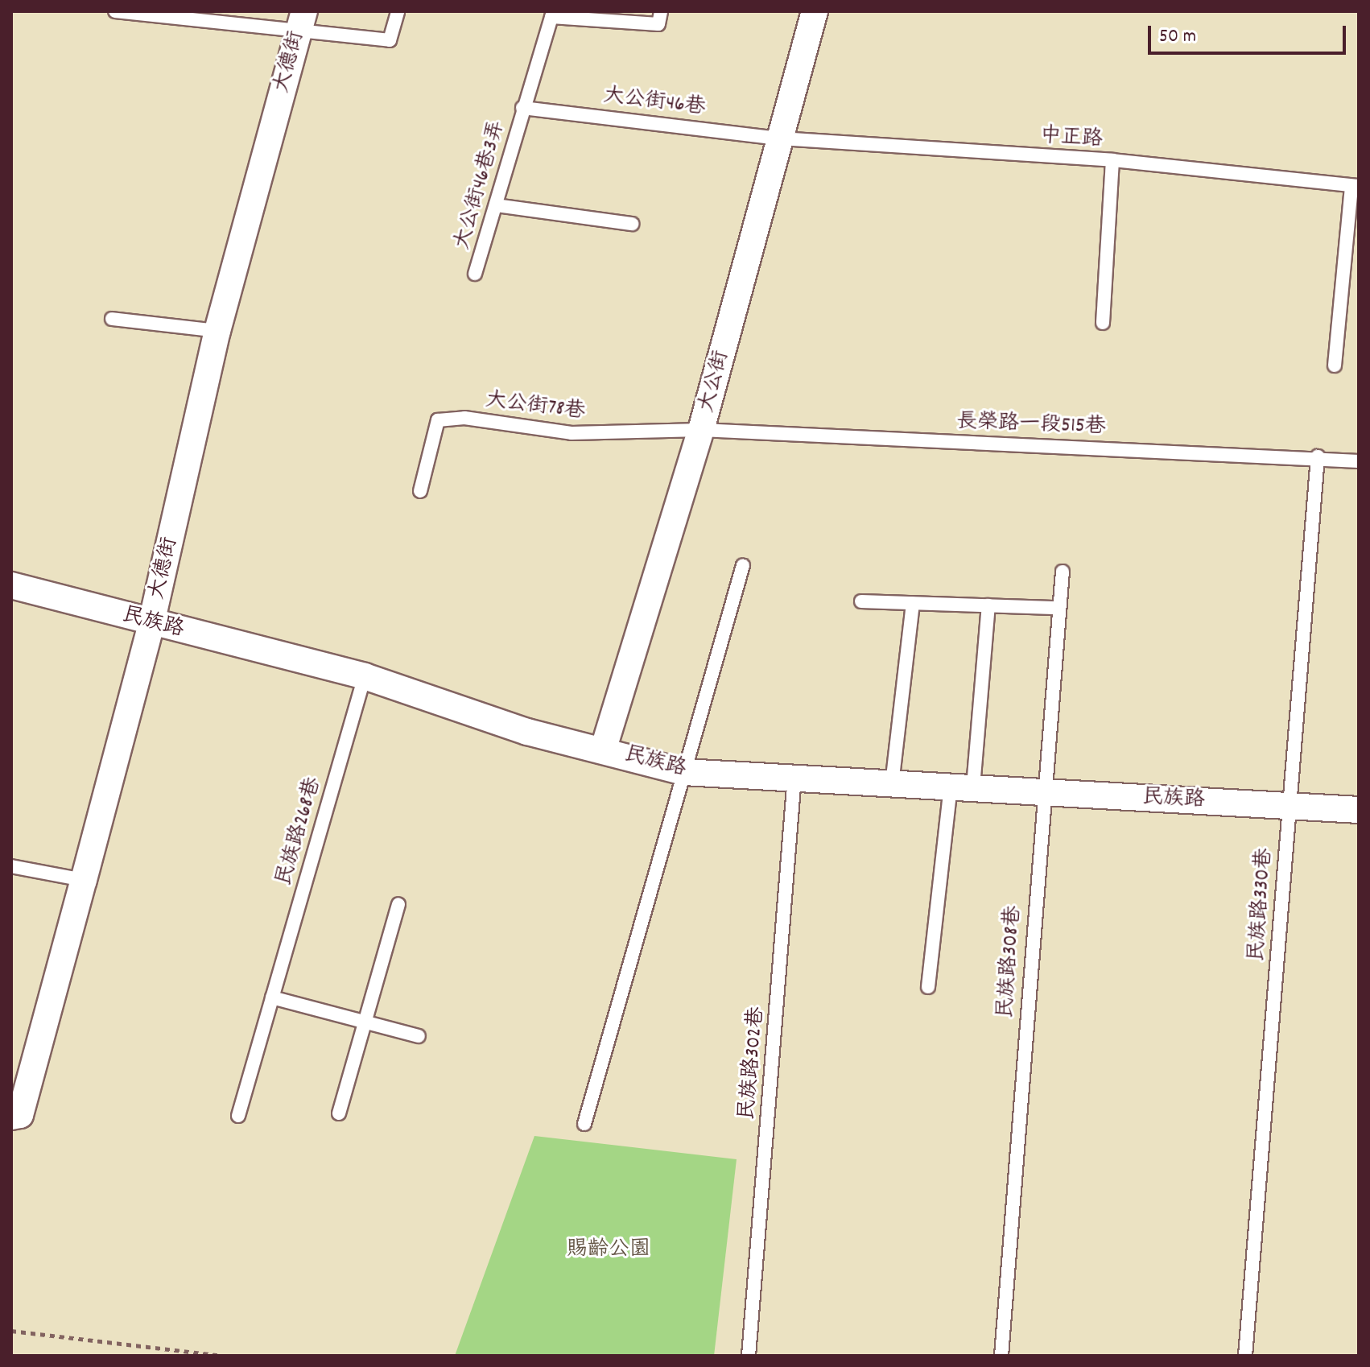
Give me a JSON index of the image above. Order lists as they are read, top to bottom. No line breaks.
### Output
{"streets":{"street":["大德街","大公街","民族路"],"lane":["大公街46巷","中正路","大公街46巷3弄","大公街78巷","長榮路一段515巷","民族路268巷","民族路330巷","民族路308巷","民族路302巷"]},"crossings":[["大德街","民族路"],["大公街46巷","中正路"],["大公街46巷","大公街46巷3弄"],["大公街46巷","大公街"],["中正路","大公街"],["大公街","大公街78巷"],["大公街","長榮路一段515巷"],["大公街","民族路"],["大公街78巷","長榮路一段515巷"],["長榮路一段515巷","民族路330巷"],["民族路","民族路268巷"],["民族路","民族路330巷"],["民族路","民族路308巷"],["民族路","民族路302巷"]],"parks":["賜齡公園"],"scale_bar":"50 m"}
